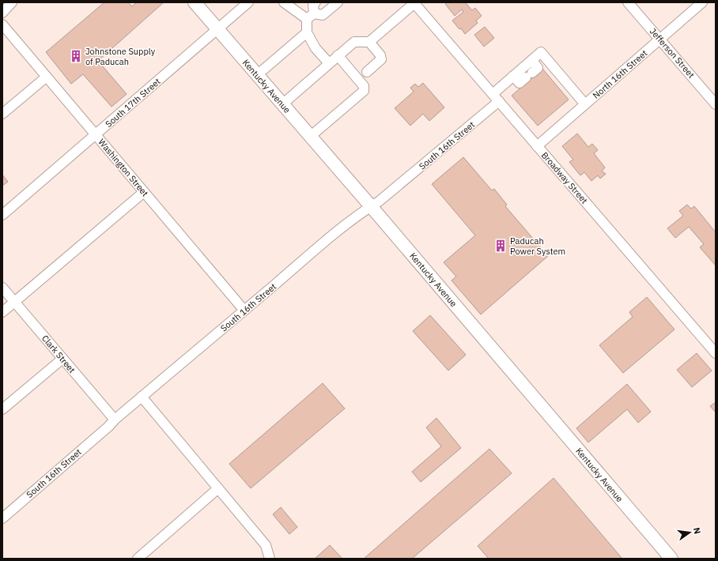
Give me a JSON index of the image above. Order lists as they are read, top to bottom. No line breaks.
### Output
{"streets":{"main road":["Kentucky Avenue"],"street":["Jefferson Street","North 16th Street","South 17th Street","South 16th Street","Washington Street","Broadway Street","Clark Street"]},"crossings":[["Jefferson Street","North 16th Street"],["North 16th Street","Broadway Street"],["Kentucky Avenue","South 17th Street"],["Kentucky Avenue","South 16th Street"],["South 17th Street","Washington Street"],["South 16th Street","Washington Street"],["South 16th Street","Broadway Street"],["South 16th Street","Clark Street"]],"places":{"building":["Johnstone Supply of Paducah","Paducah Power System"]},"north":"right"}
